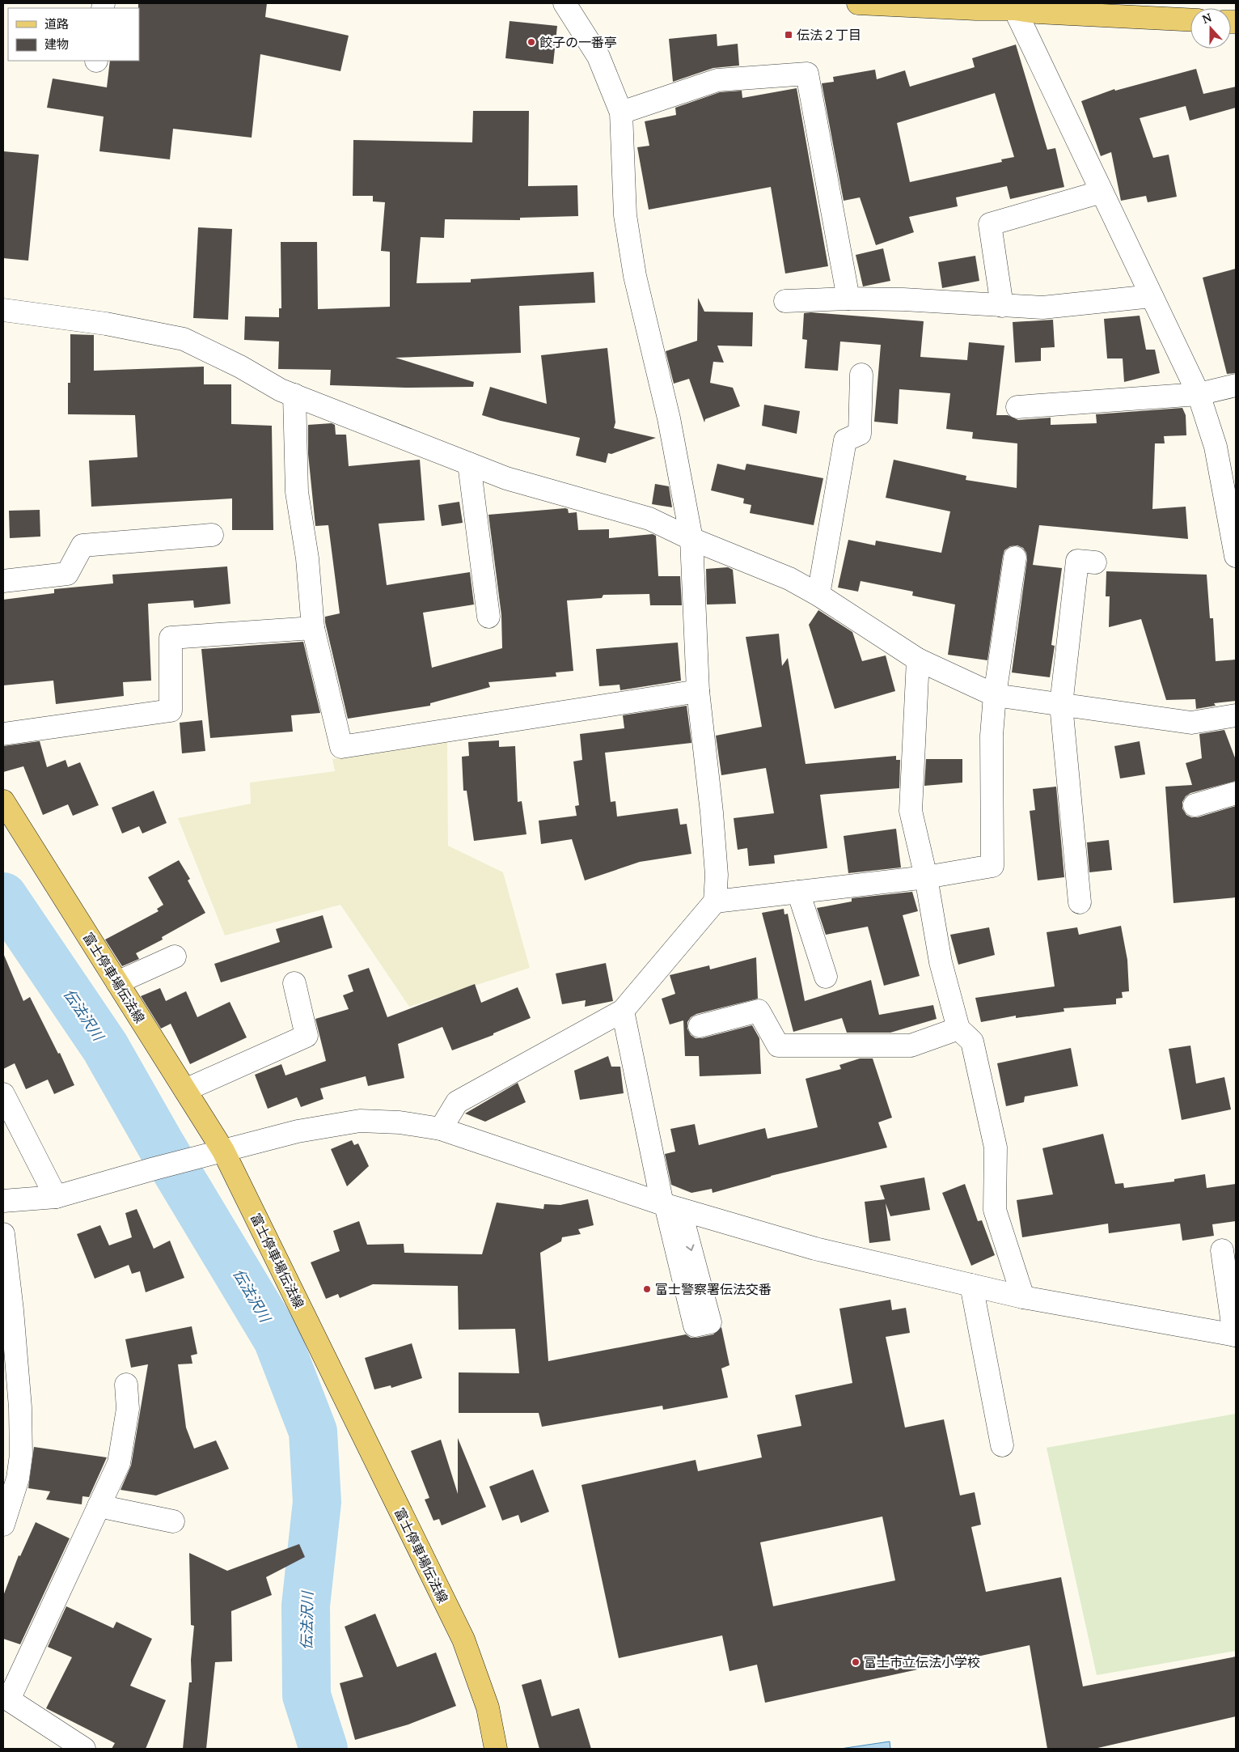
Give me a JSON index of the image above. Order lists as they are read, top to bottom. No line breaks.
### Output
{"streets":{"main road":["富士停車場伝法線"]},"water":["伝法沢川"],"places":{"transit":["伝法２丁目"],"other":["餃子の一番亭","富士警察署伝法交番","富士市立伝法小学校"]},"legend":["道路","建物"],"north":"top"}
